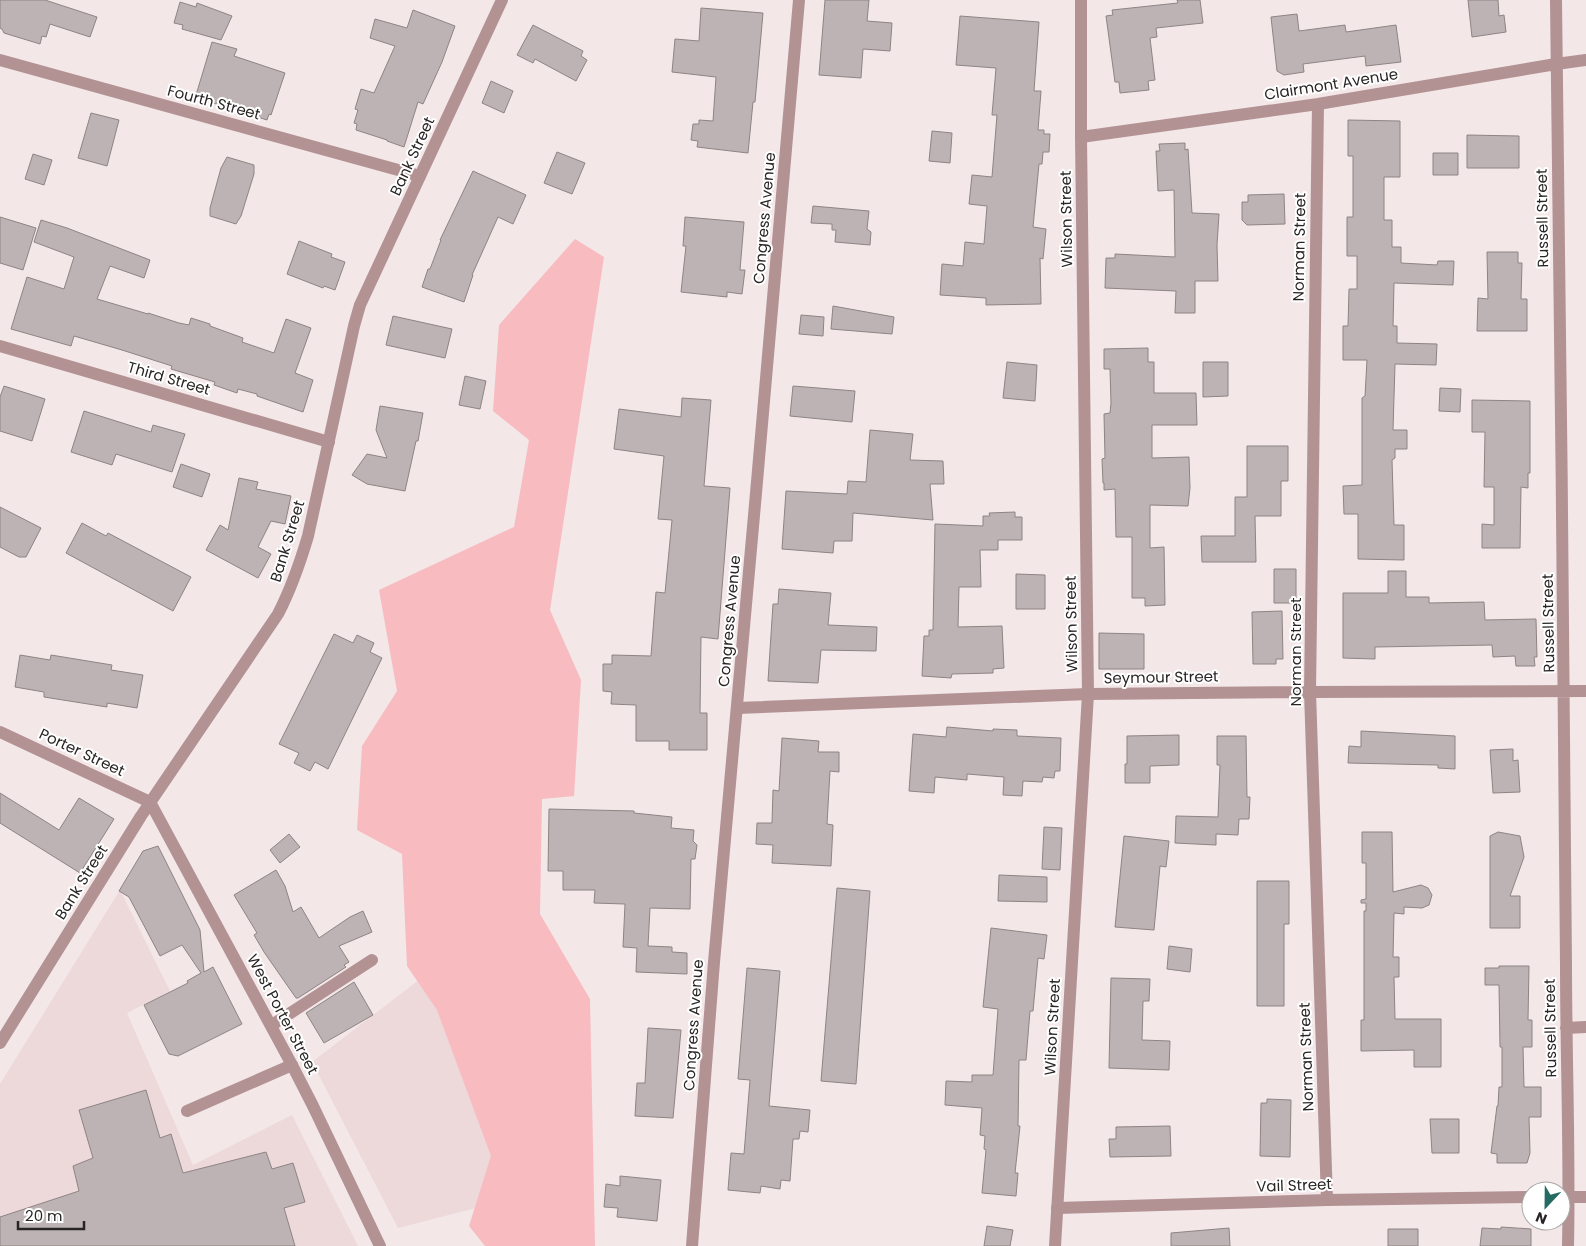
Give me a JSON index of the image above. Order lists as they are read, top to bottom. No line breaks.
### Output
{"streets":{"street":["Clairmont Avenue","Fourth Street","Bank Street","Congress Avenue","Russell Street","Wilson Street","Norman Street","Third Street","Seymour Street","Porter Street","West Porter Street","Vail Street"]},"crossings":[["Clairmont Avenue","Russell Street"],["Clairmont Avenue","Wilson Street"],["Clairmont Avenue","Norman Street"],["Fourth Street","Bank Street"],["Bank Street","Third Street"],["Bank Street","Porter Street"],["Bank Street","West Porter Street"],["Congress Avenue","Seymour Street"],["Russell Street","Seymour Street"],["Wilson Street","Seymour Street"],["Wilson Street","Vail Street"],["Norman Street","Seymour Street"],["Norman Street","Vail Street"],["Porter Street","West Porter Street"]],"scale_bar":"20 m","north":"bottom"}
